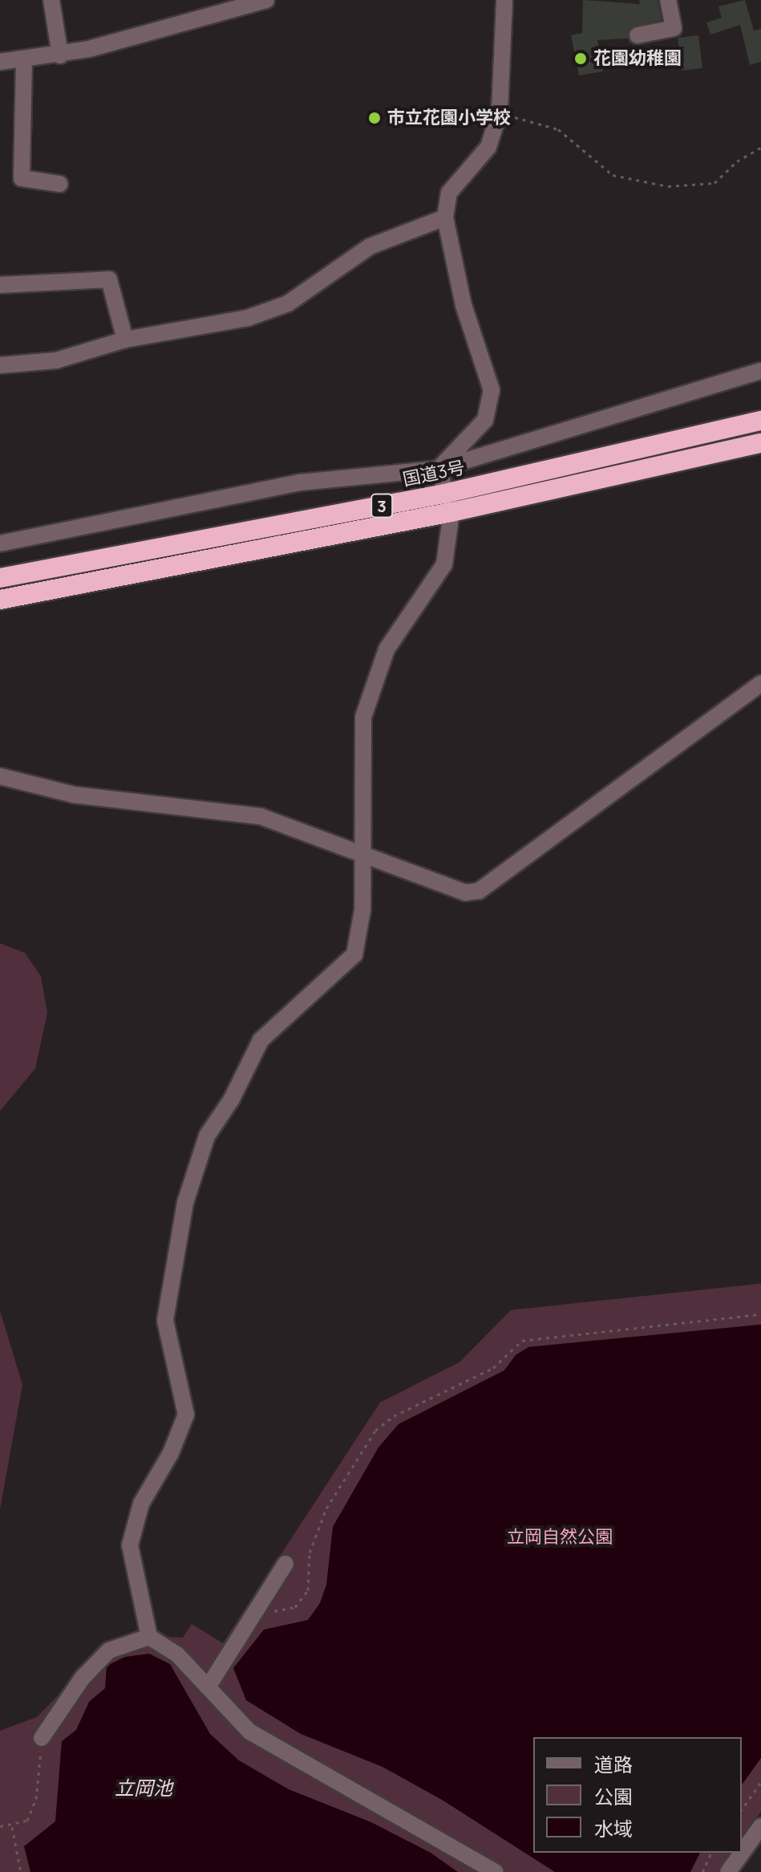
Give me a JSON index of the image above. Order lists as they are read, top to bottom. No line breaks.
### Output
{"streets":{"highway":["国道3号","3"]},"water":["立岡池"],"parks":["立岡自然公園"],"places":["花園幼稚園","市立花園小学校"],"legend":["道路","公園","水域"]}
